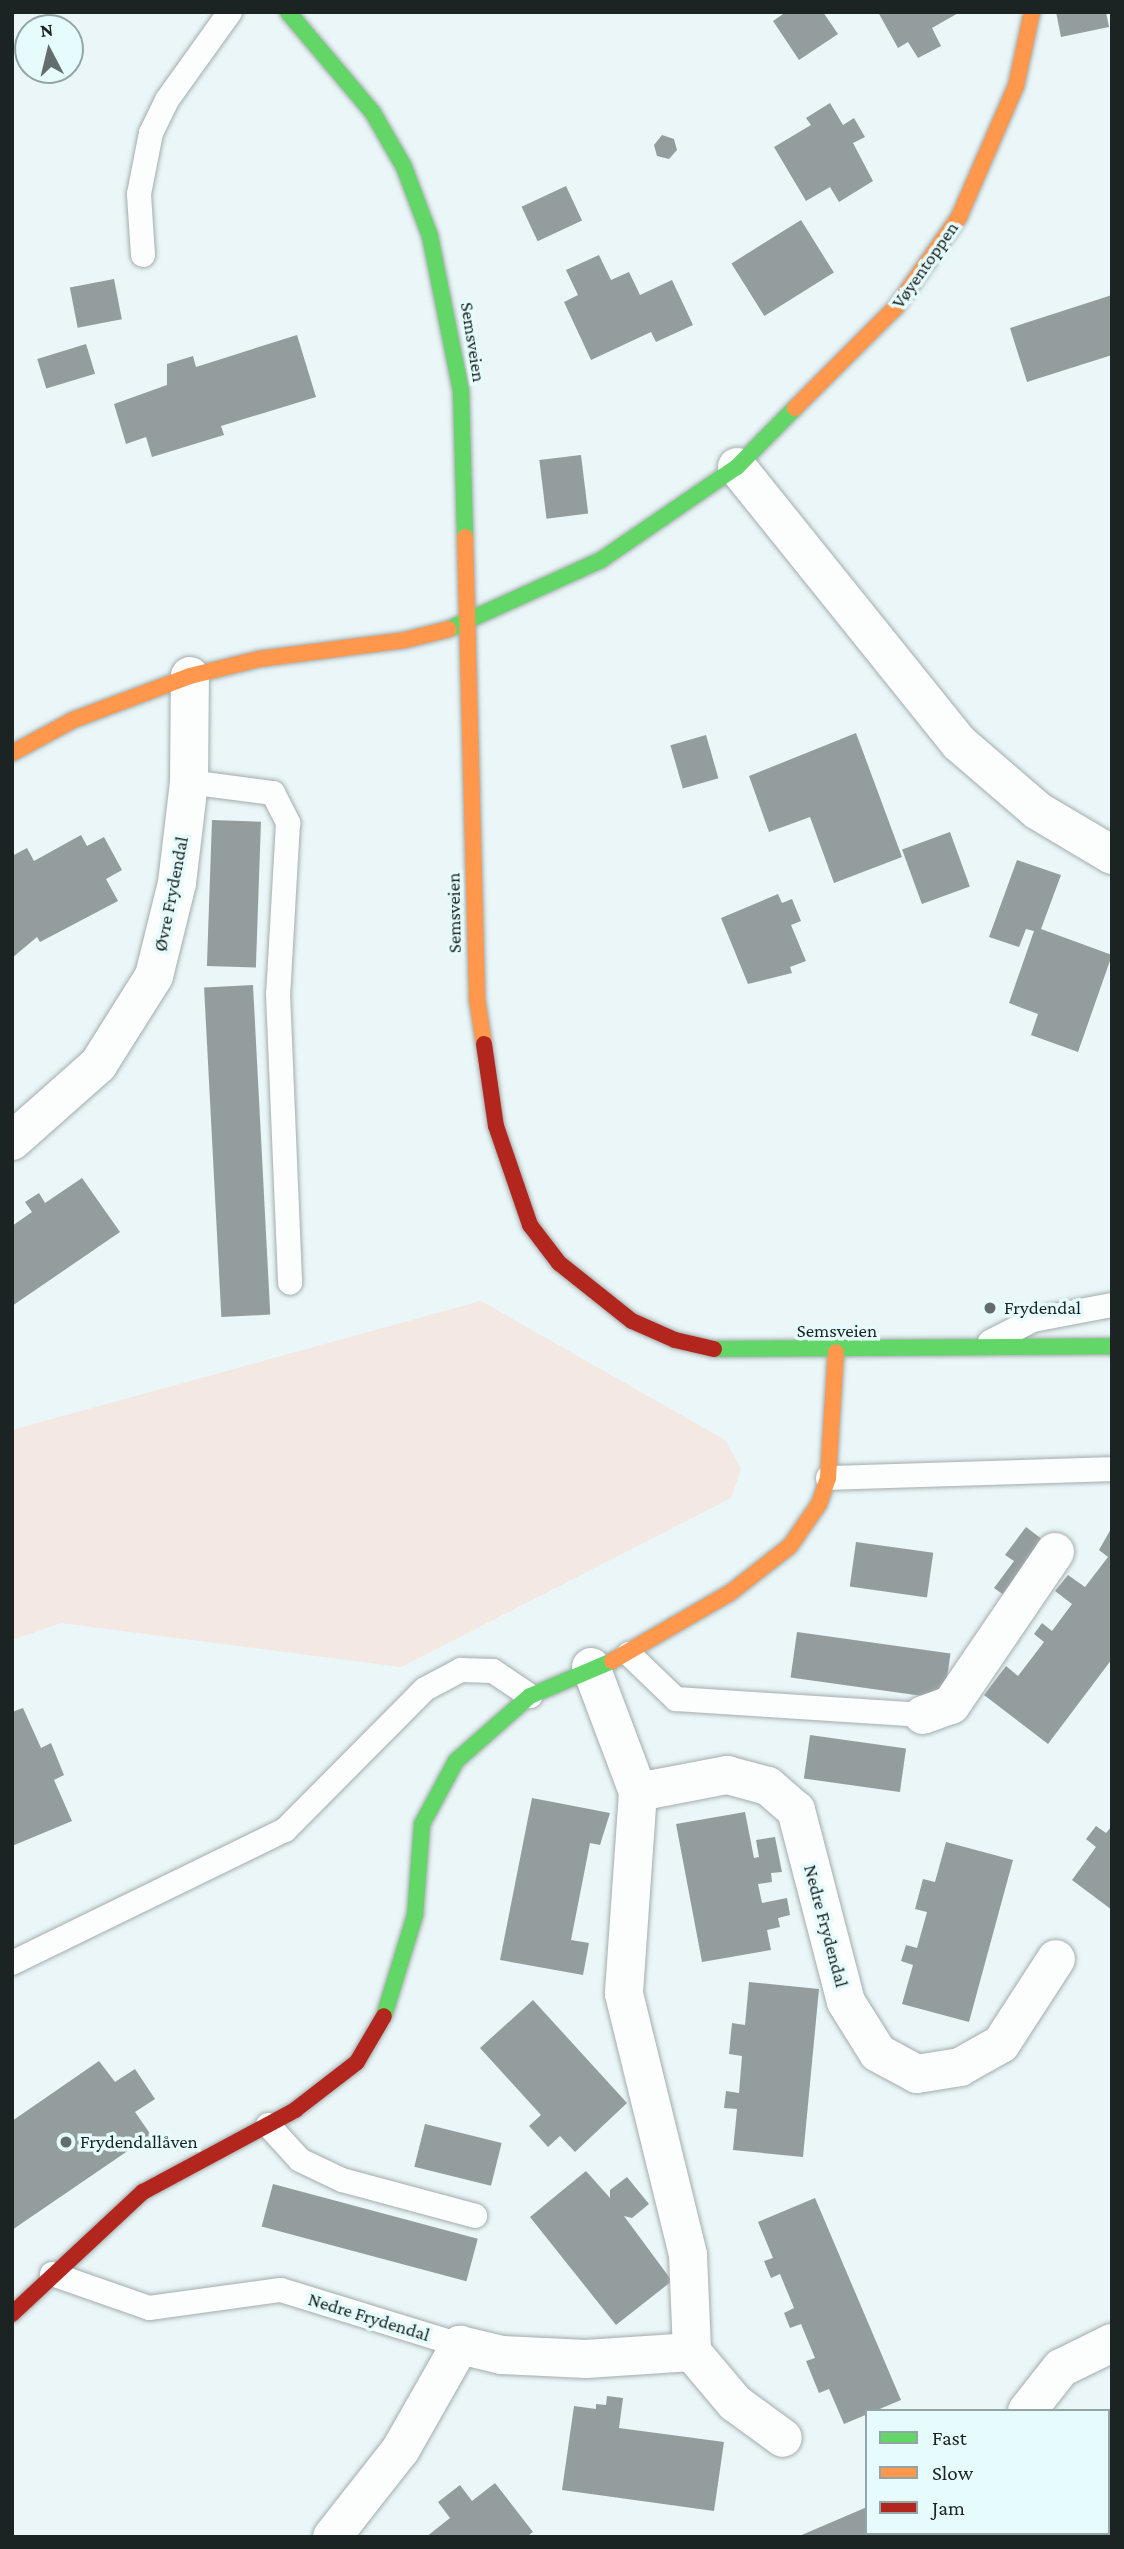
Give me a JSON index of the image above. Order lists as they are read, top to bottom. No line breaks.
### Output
{"streets":{"street":["Vøyentoppen","Semsveien","Øvre Frydendal","Nedre Frydendal"]},"crossings":[["Vøyentoppen","Semsveien"]],"places":["Frydendal","Frydendallåven"],"legend":["Fast","Slow","Jam"],"north":"top"}
